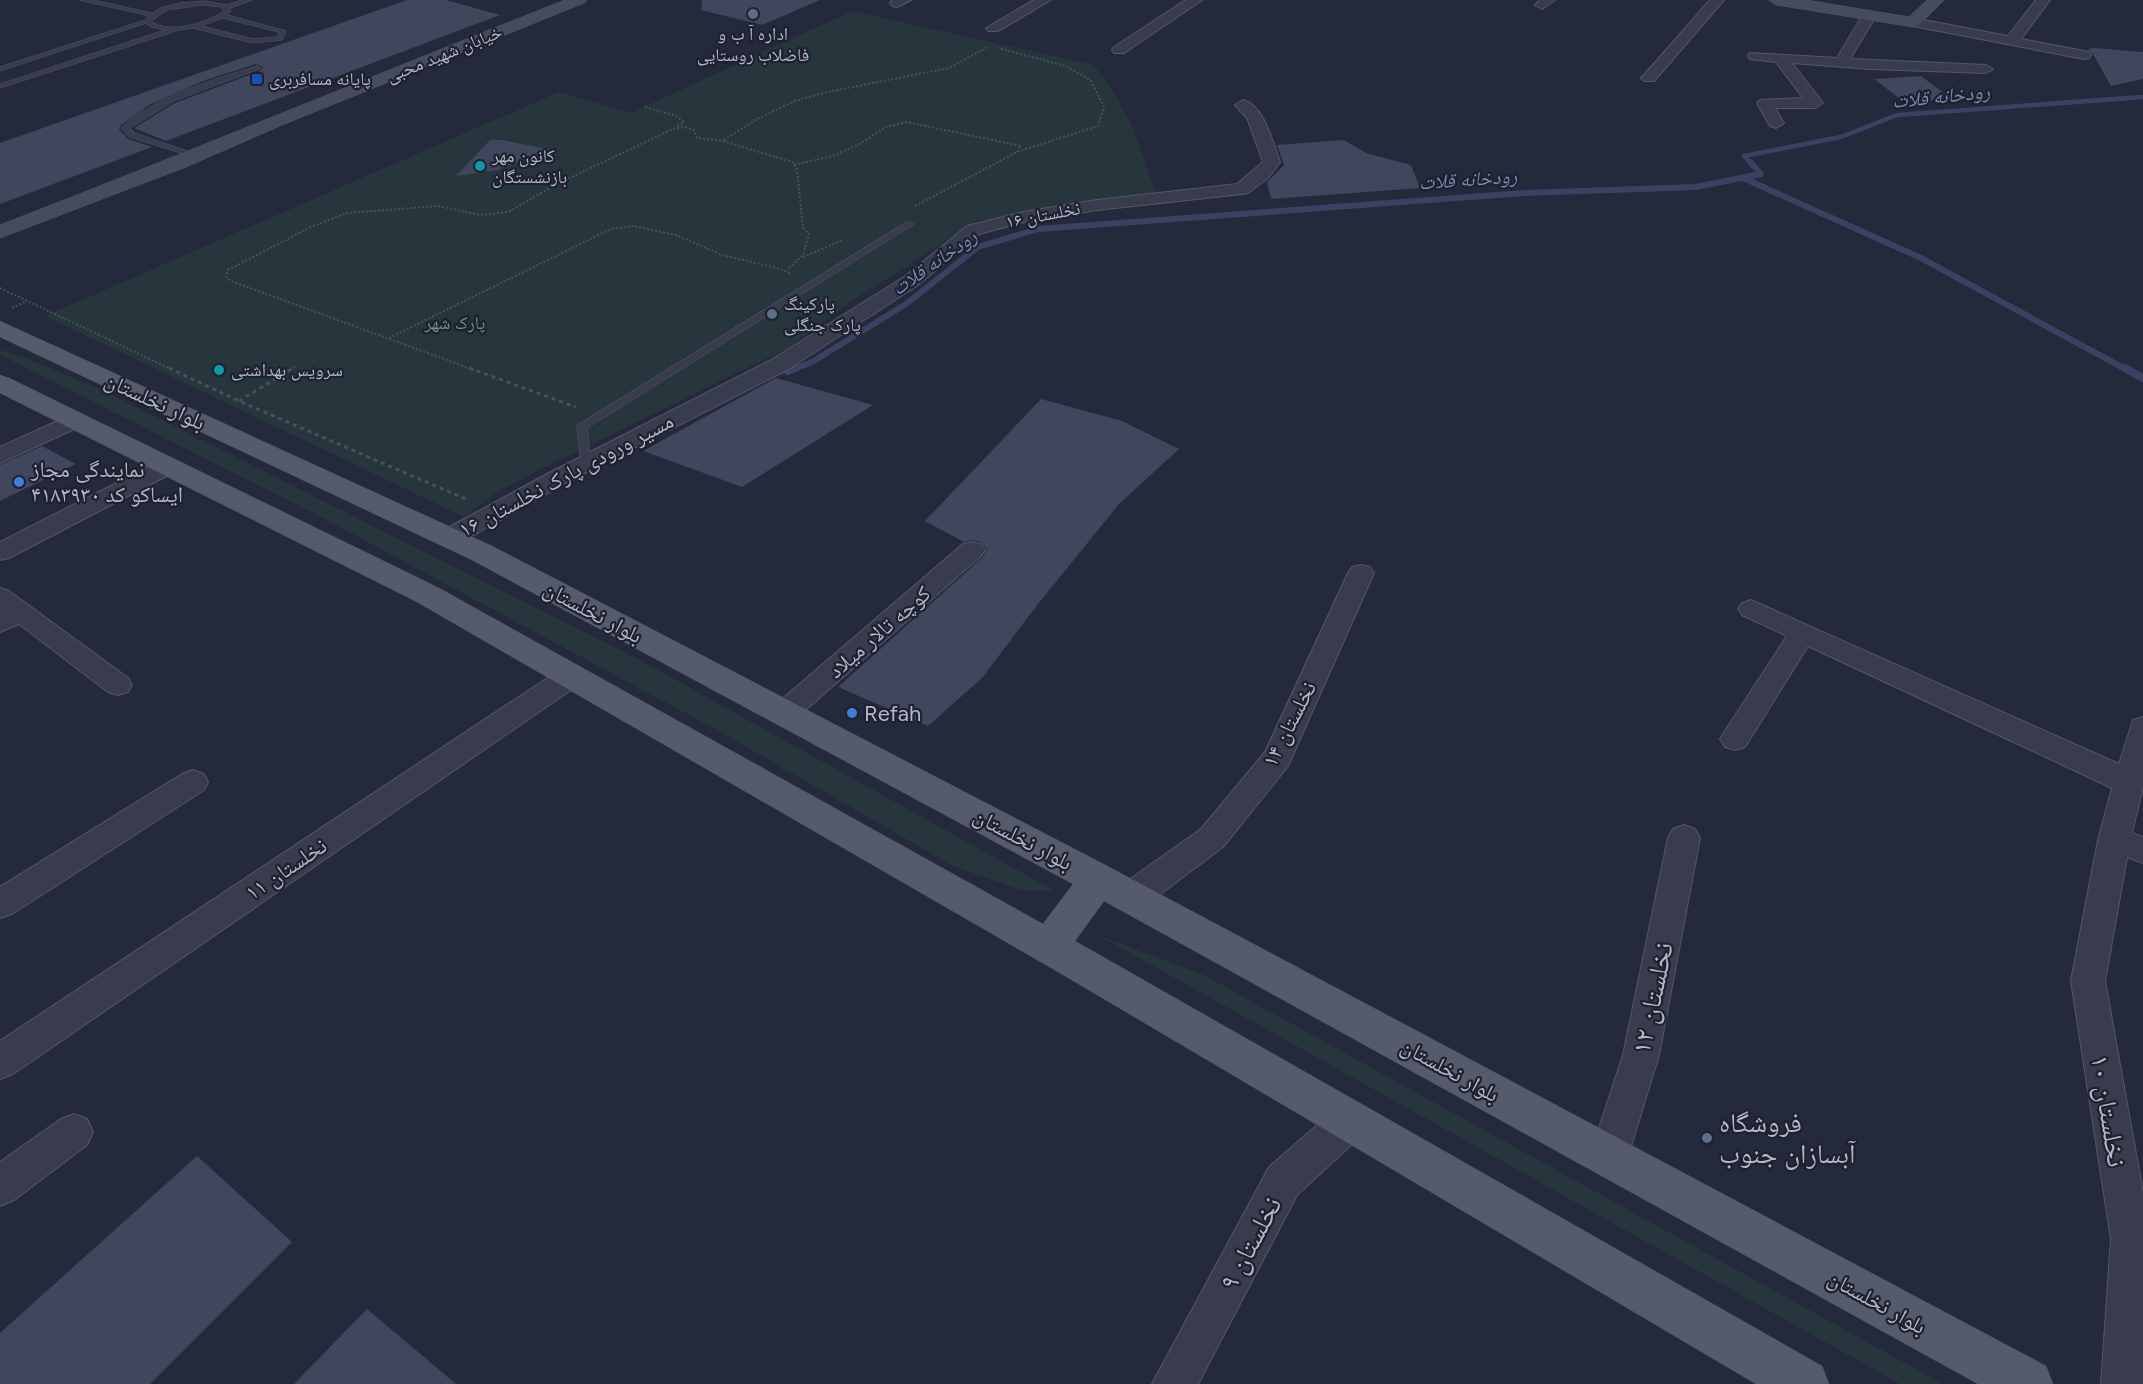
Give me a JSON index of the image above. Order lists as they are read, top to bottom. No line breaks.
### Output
{"streets":{"main road":["خیابان شهید محبی","بلوار نخلستان"],"street":["نخلستان ۱۶","مسیر ورودی پارک نخلستان ۱۶","کوچه تالار میلاد","نخلستان ۱۴","نخلستان ۱۱","نخلستان ۱۲","نخلستان ۱۰","نخلستان ۹"]},"crossings":[["نخلستان ۱۶","مسیر ورودی پارک نخلستان ۱۶"],["بلوار نخلستان","مسیر ورودی پارک نخلستان ۱۶"],["بلوار نخلستان","کوچه تالار میلاد"],["بلوار نخلستان","نخلستان ۱۴"],["بلوار نخلستان","نخلستان ۱۲"]],"water":["رودخانه قلات"],"parks":["پارک شهر"],"places":{"other":["اداره آ ب و فاضلاب روستایی","کانون مهر بازنشستگان","پارکینگ پارک جنگلی","سرویس بهداشتی","نمایندگی مجاز ایساکو کد ۴۱۸۳۹۳۰","Refah","فروشگاه آبسازان جنوب"],"transit":["پایانه مسافربری"]}}
